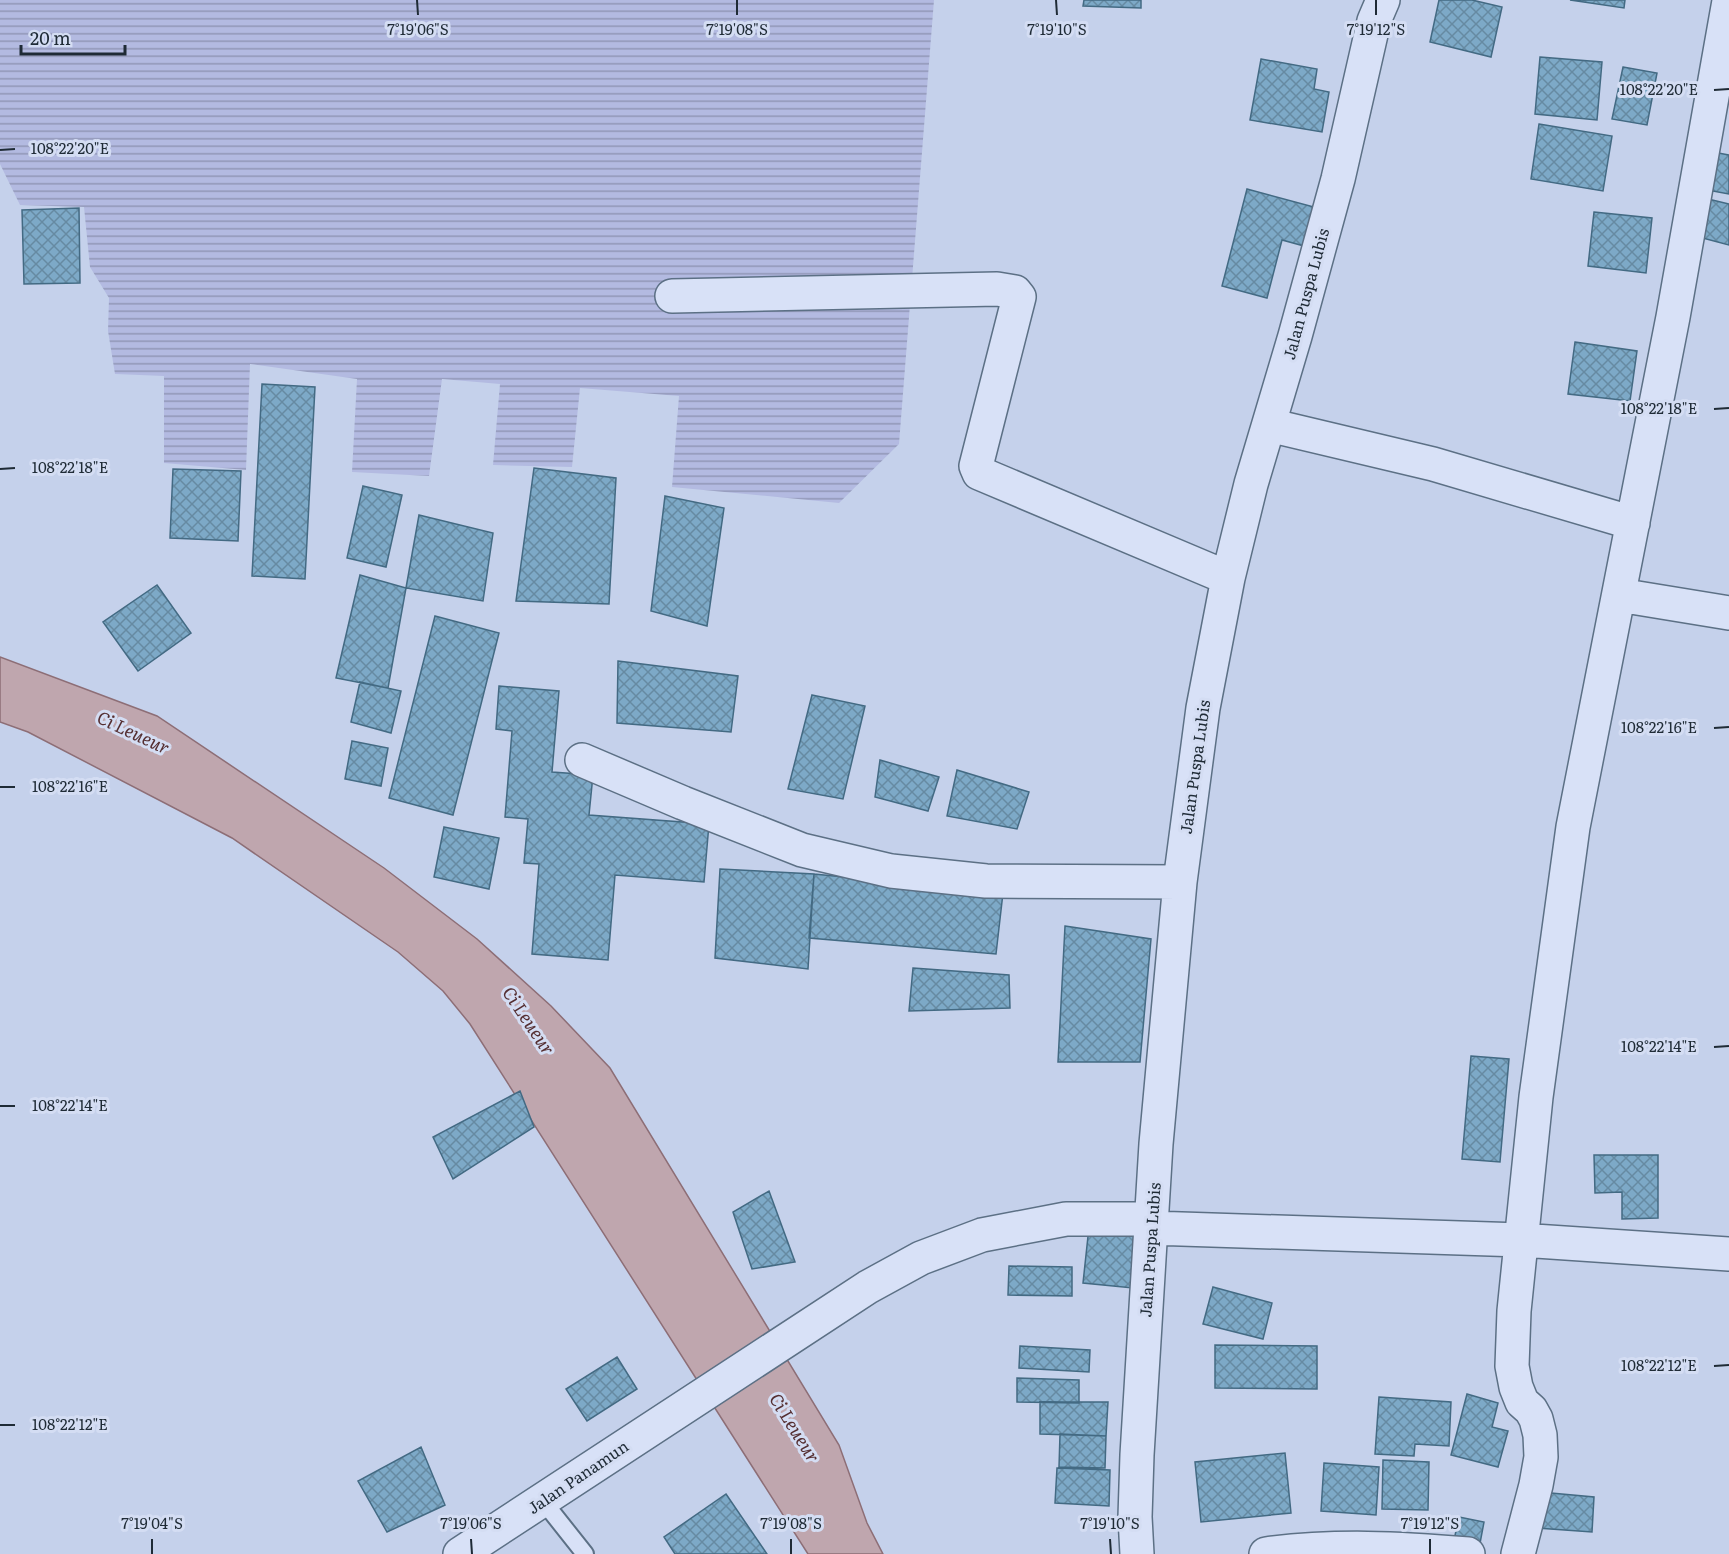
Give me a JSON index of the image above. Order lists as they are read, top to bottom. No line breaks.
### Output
{"streets":{"street":["Jalan Puspa Lubis","Jalan Panamun"]},"crossings":[["Jalan Puspa Lubis","Jalan Panamun"]],"water":["Ci Leueur"],"scale_bar":"20 m","coordinates":["7°19'06\"S","7°19'08\"S","7°19'10\"S","7°19'12\"S","108°22'20\"E","108°22'18\"E","108°22'16\"E","108°22'14\"E","108°22'12\"E","7°19'04\"S"]}
